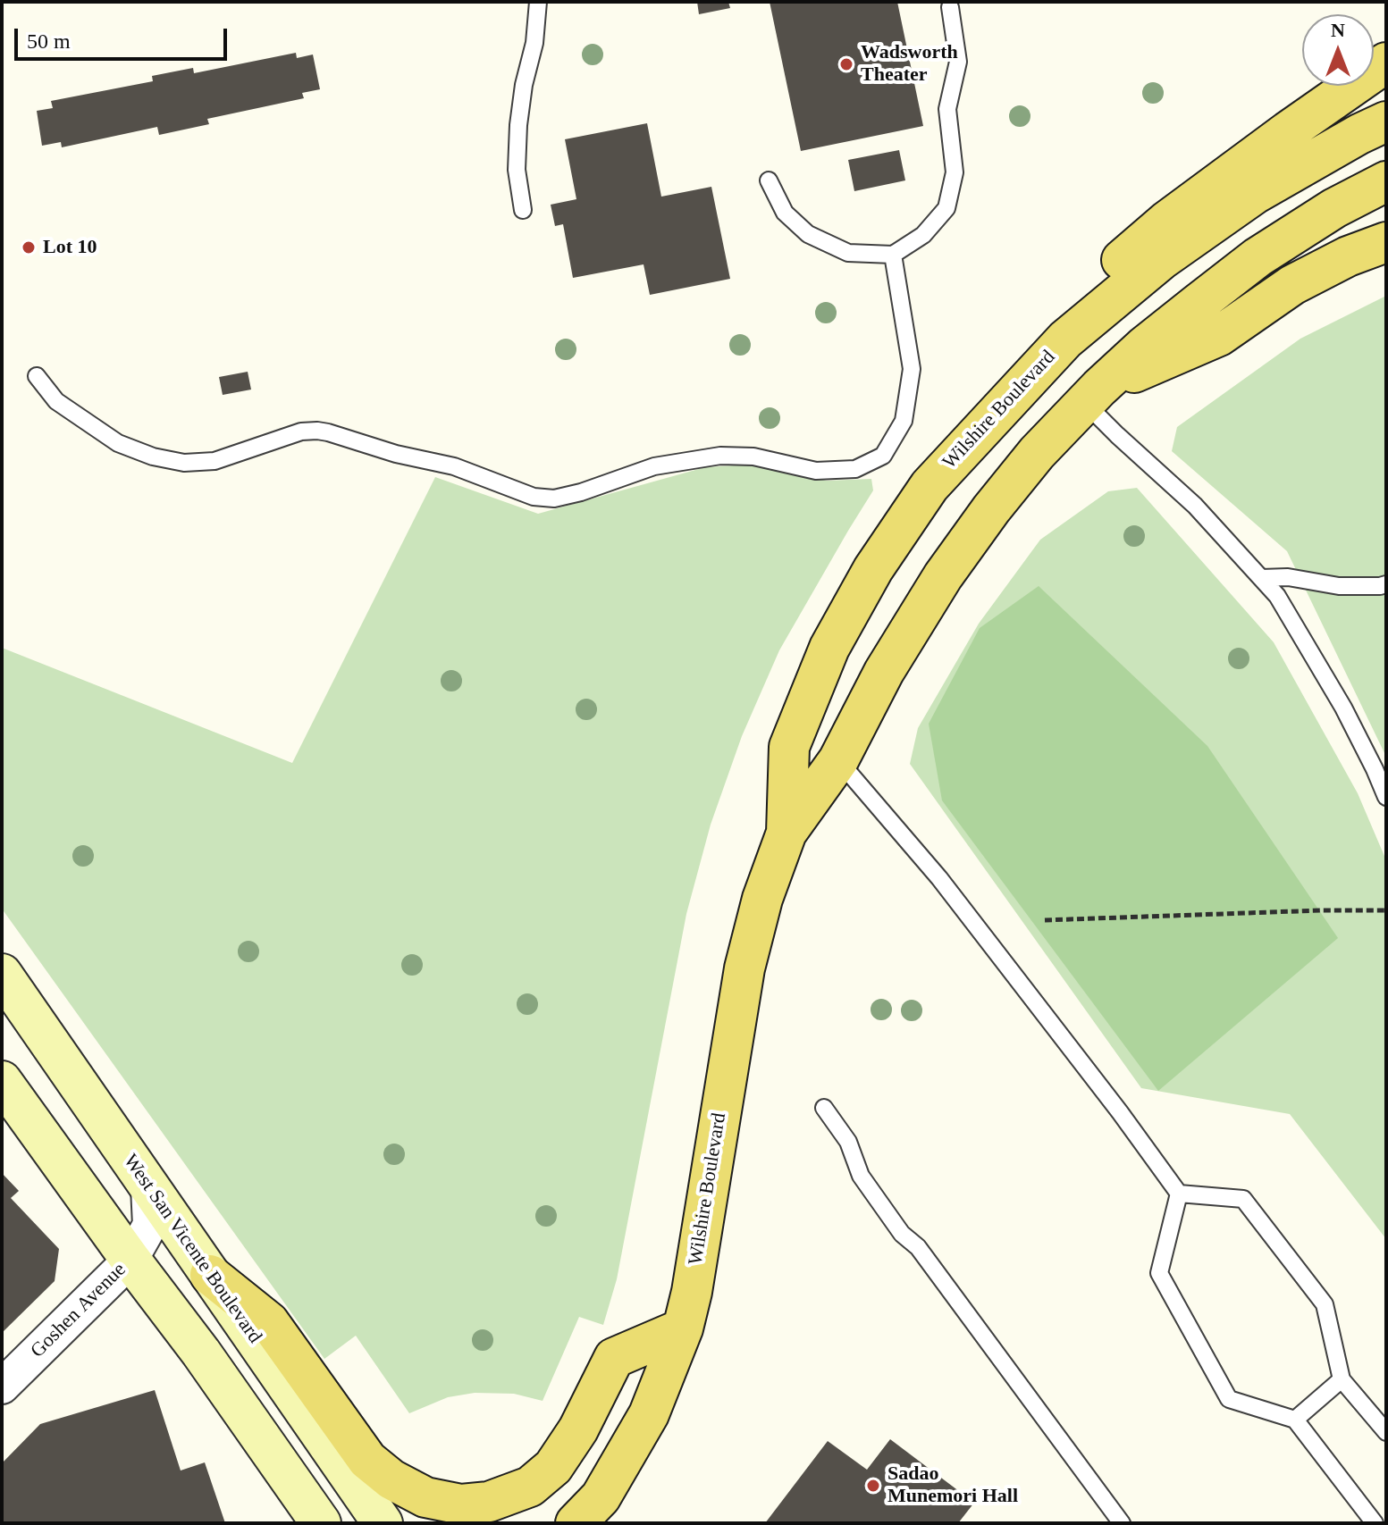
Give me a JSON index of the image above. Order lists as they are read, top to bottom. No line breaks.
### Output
{"streets":{"main road":["Wilshire Boulevard","West San Vicente Boulevard"],"street":["Goshen Avenue"]},"crossings":[["West San Vicente Boulevard","Goshen Avenue"]],"places":["Wadsworth Theater","Lot 10","Sadao Munemori Hall"],"scale_bar":"50 m","north":"top"}
